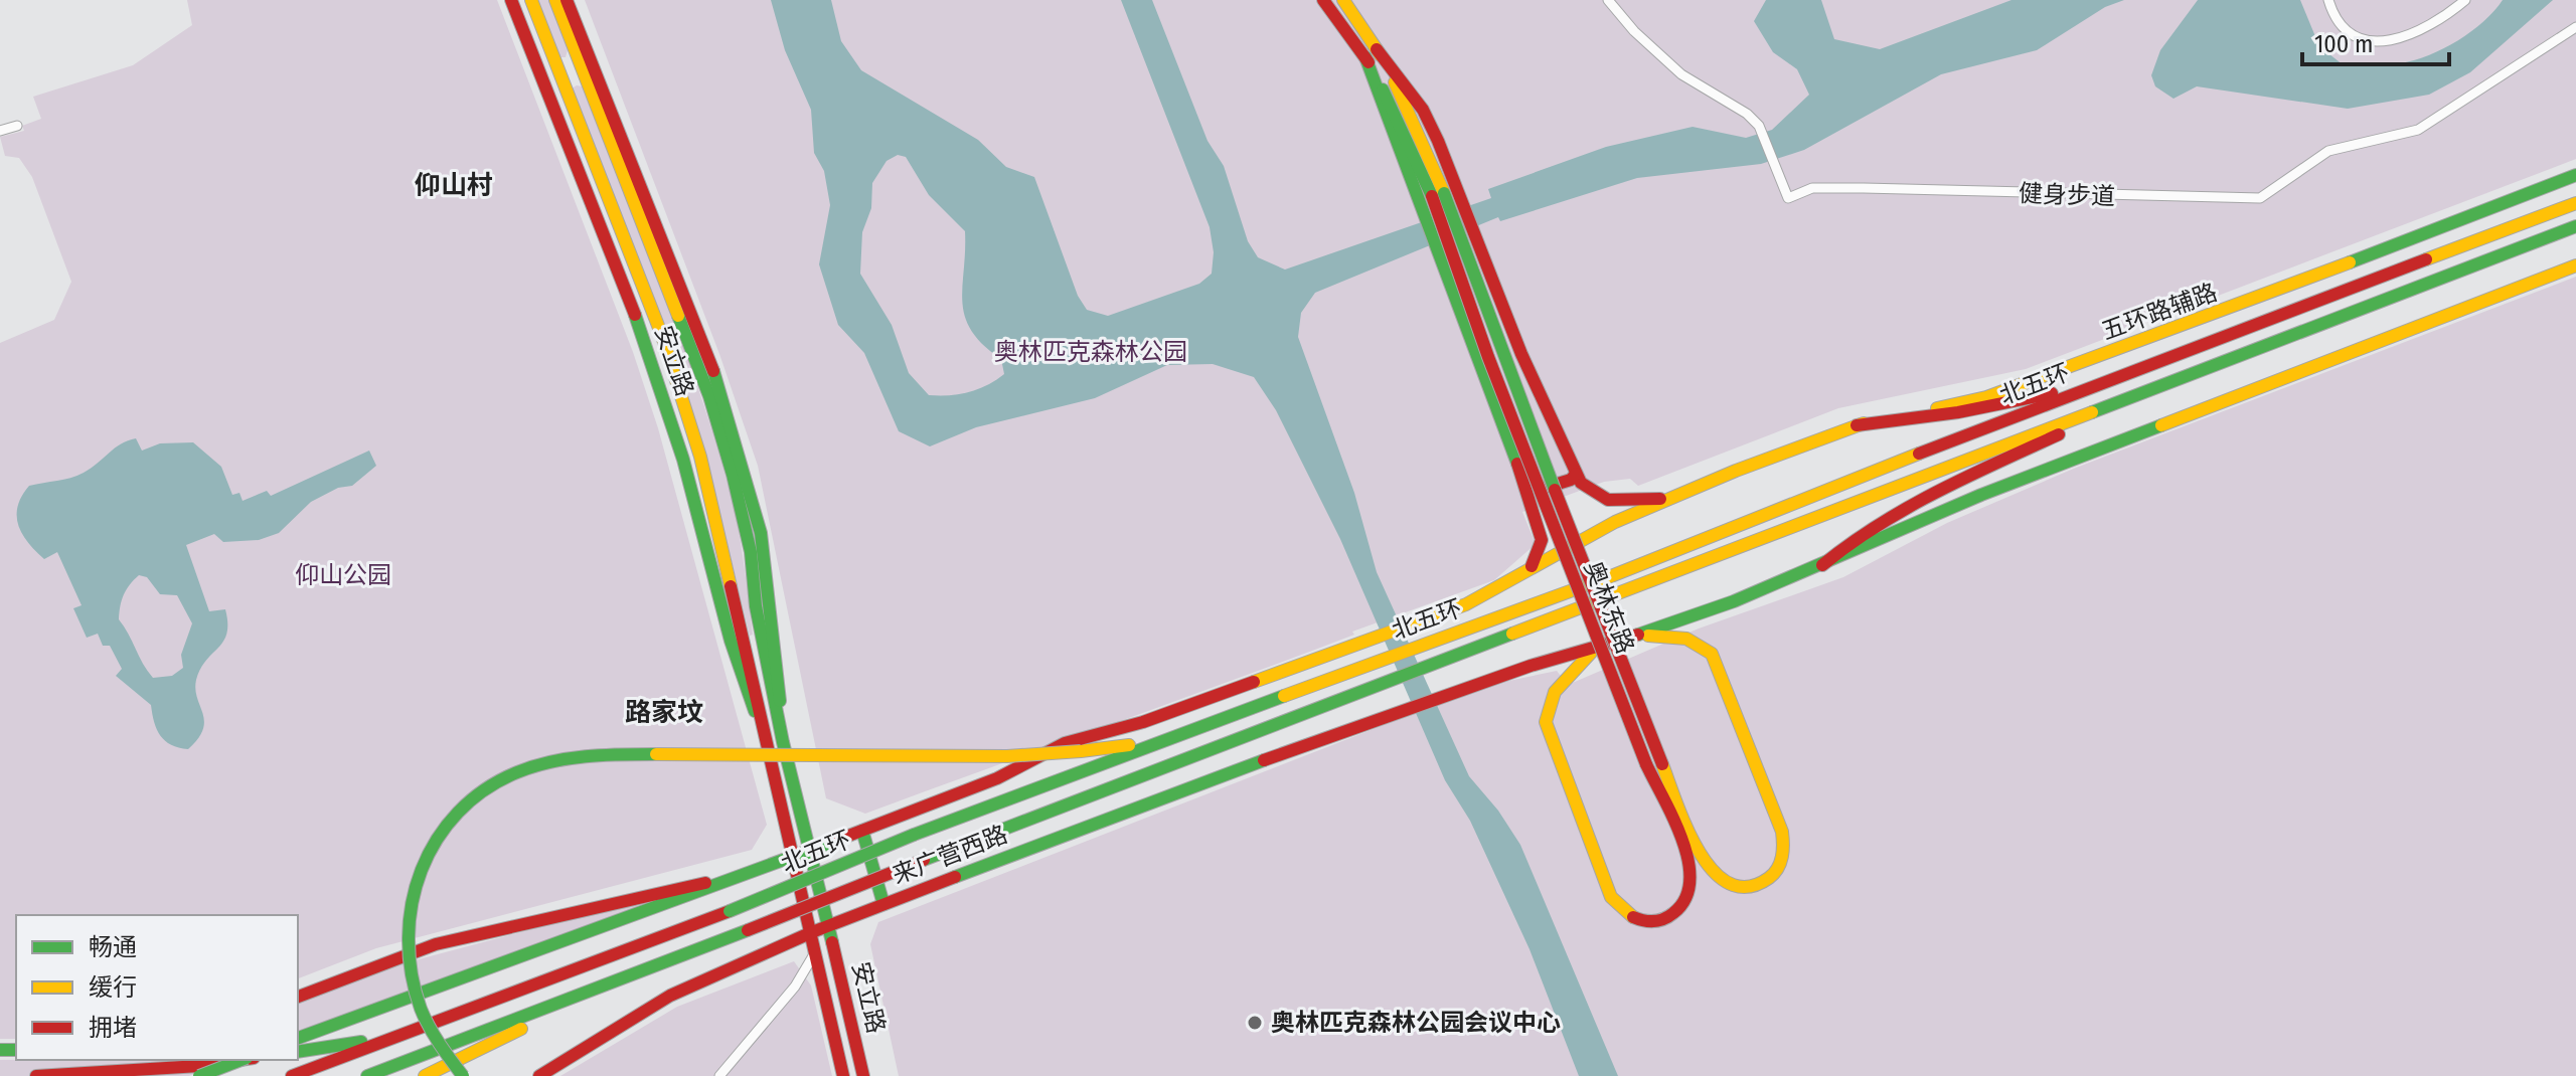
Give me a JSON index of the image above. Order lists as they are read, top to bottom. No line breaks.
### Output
{"streets":{"main road":["五环路辅路","安立路","北五环","奥林东路","来广营西路"],"street":["健身步道"]},"crossings":[["五环路辅路","安立路"],["安立路","来广营西路"],["奥林东路","来广营西路"]],"districts":["仰山村","路家坟"],"parks":["奥林匹克森林公园","仰山公园"],"places":["奥林匹克森林公园会议中心"],"legend":["畅通","缓行","拥堵"],"scale_bar":"100 m"}
